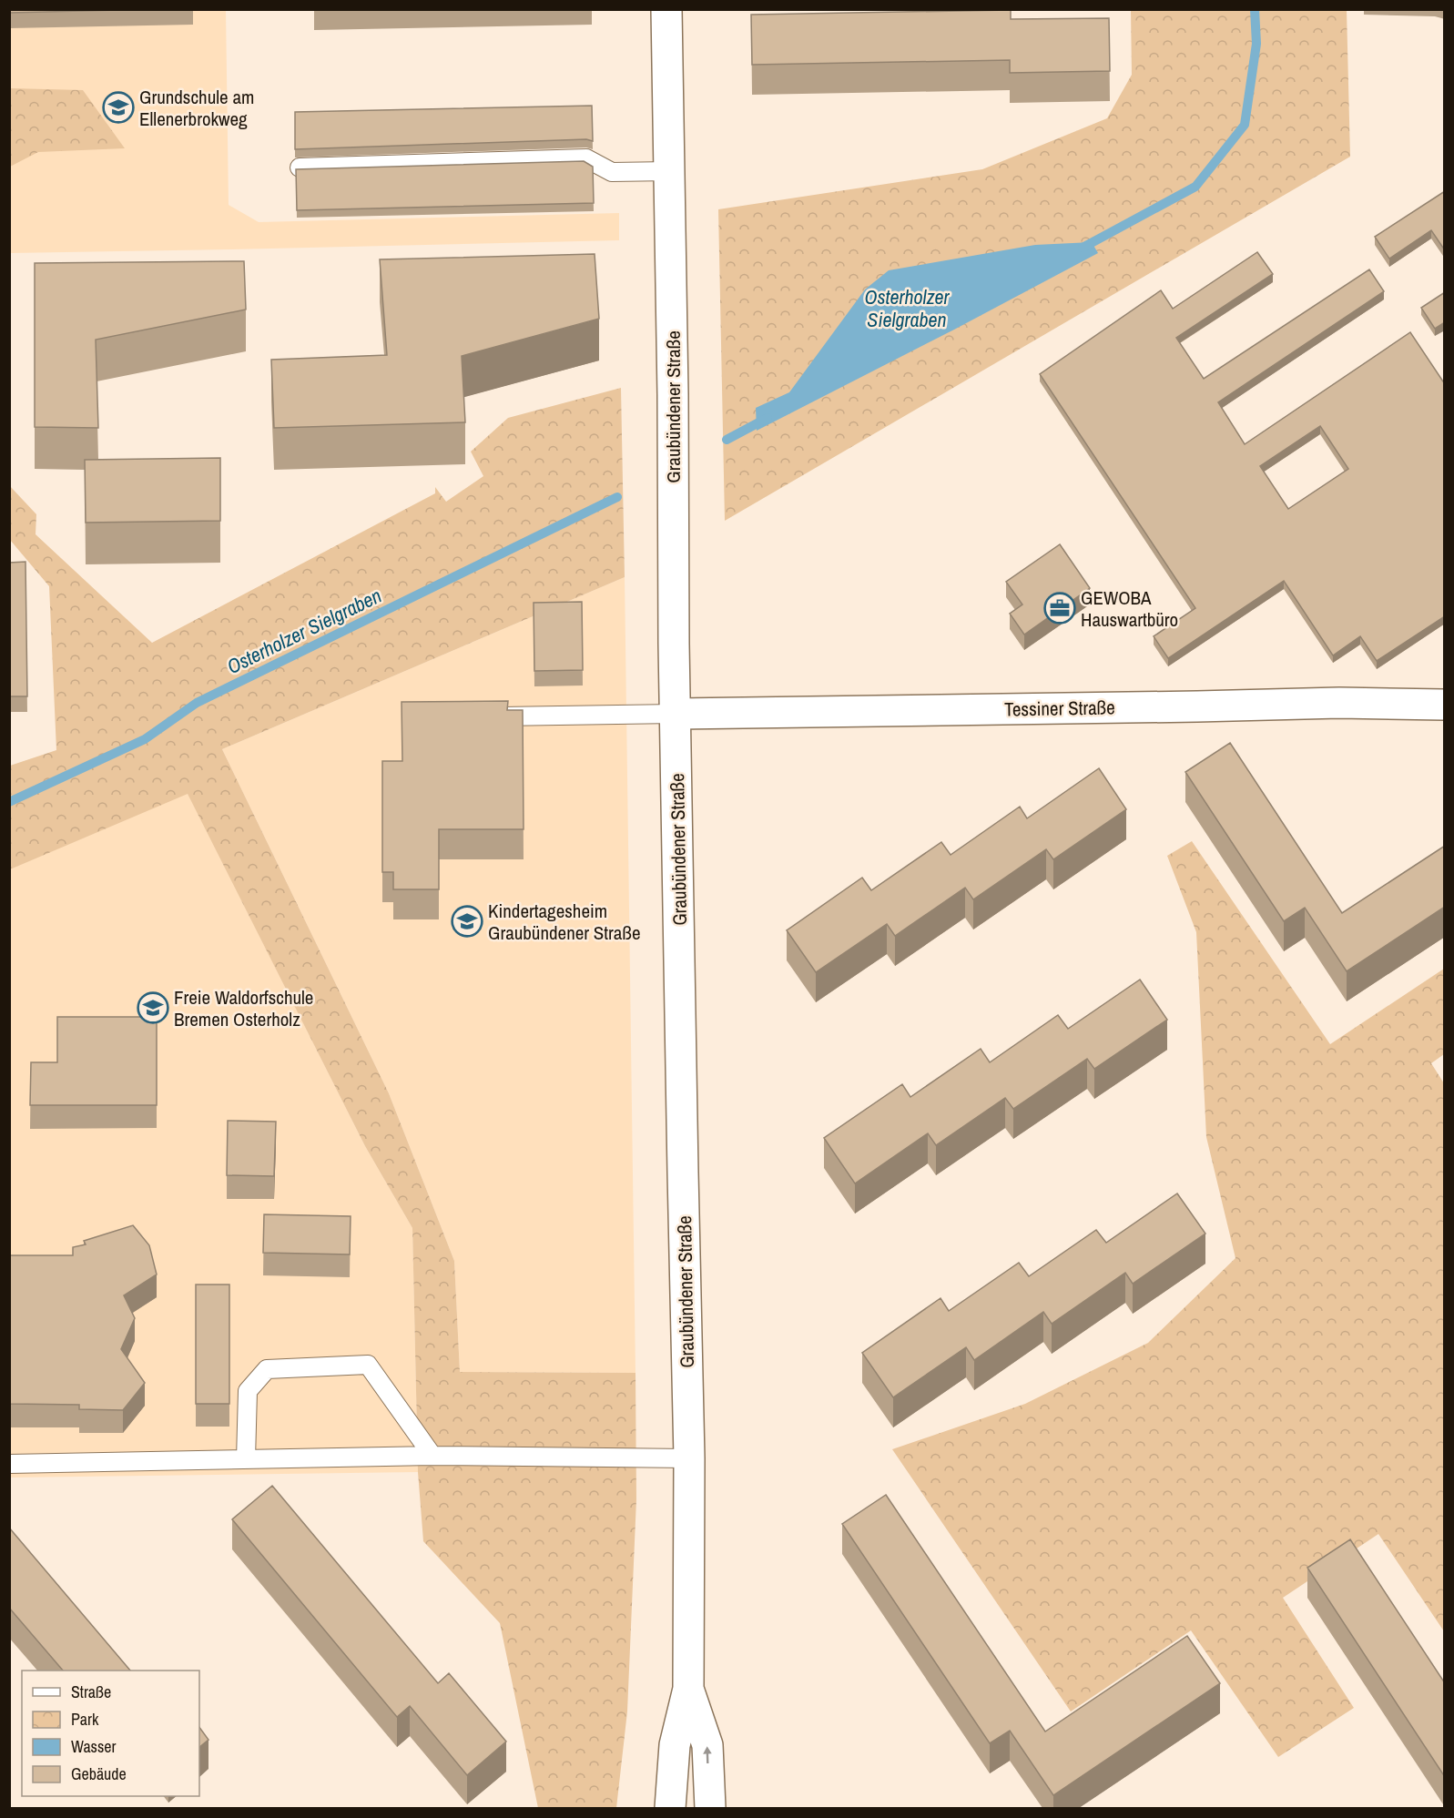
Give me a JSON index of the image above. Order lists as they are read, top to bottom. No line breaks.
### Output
{"streets":{"street":["Graubündener Straße","Tessiner Straße"]},"crossings":[["Graubündener Straße","Tessiner Straße"]],"water":["Osterholzer Sielgraben"],"places":{"school or university":["Grundschule am Ellenerbrokweg","Kindertagesheim Graubündener Straße","Freie Waldorfschule Bremen Osterholz"],"office":["GEWOBA Hauswartbüro"]},"legend":["Straße","Park","Wasser","Gebäude"]}
